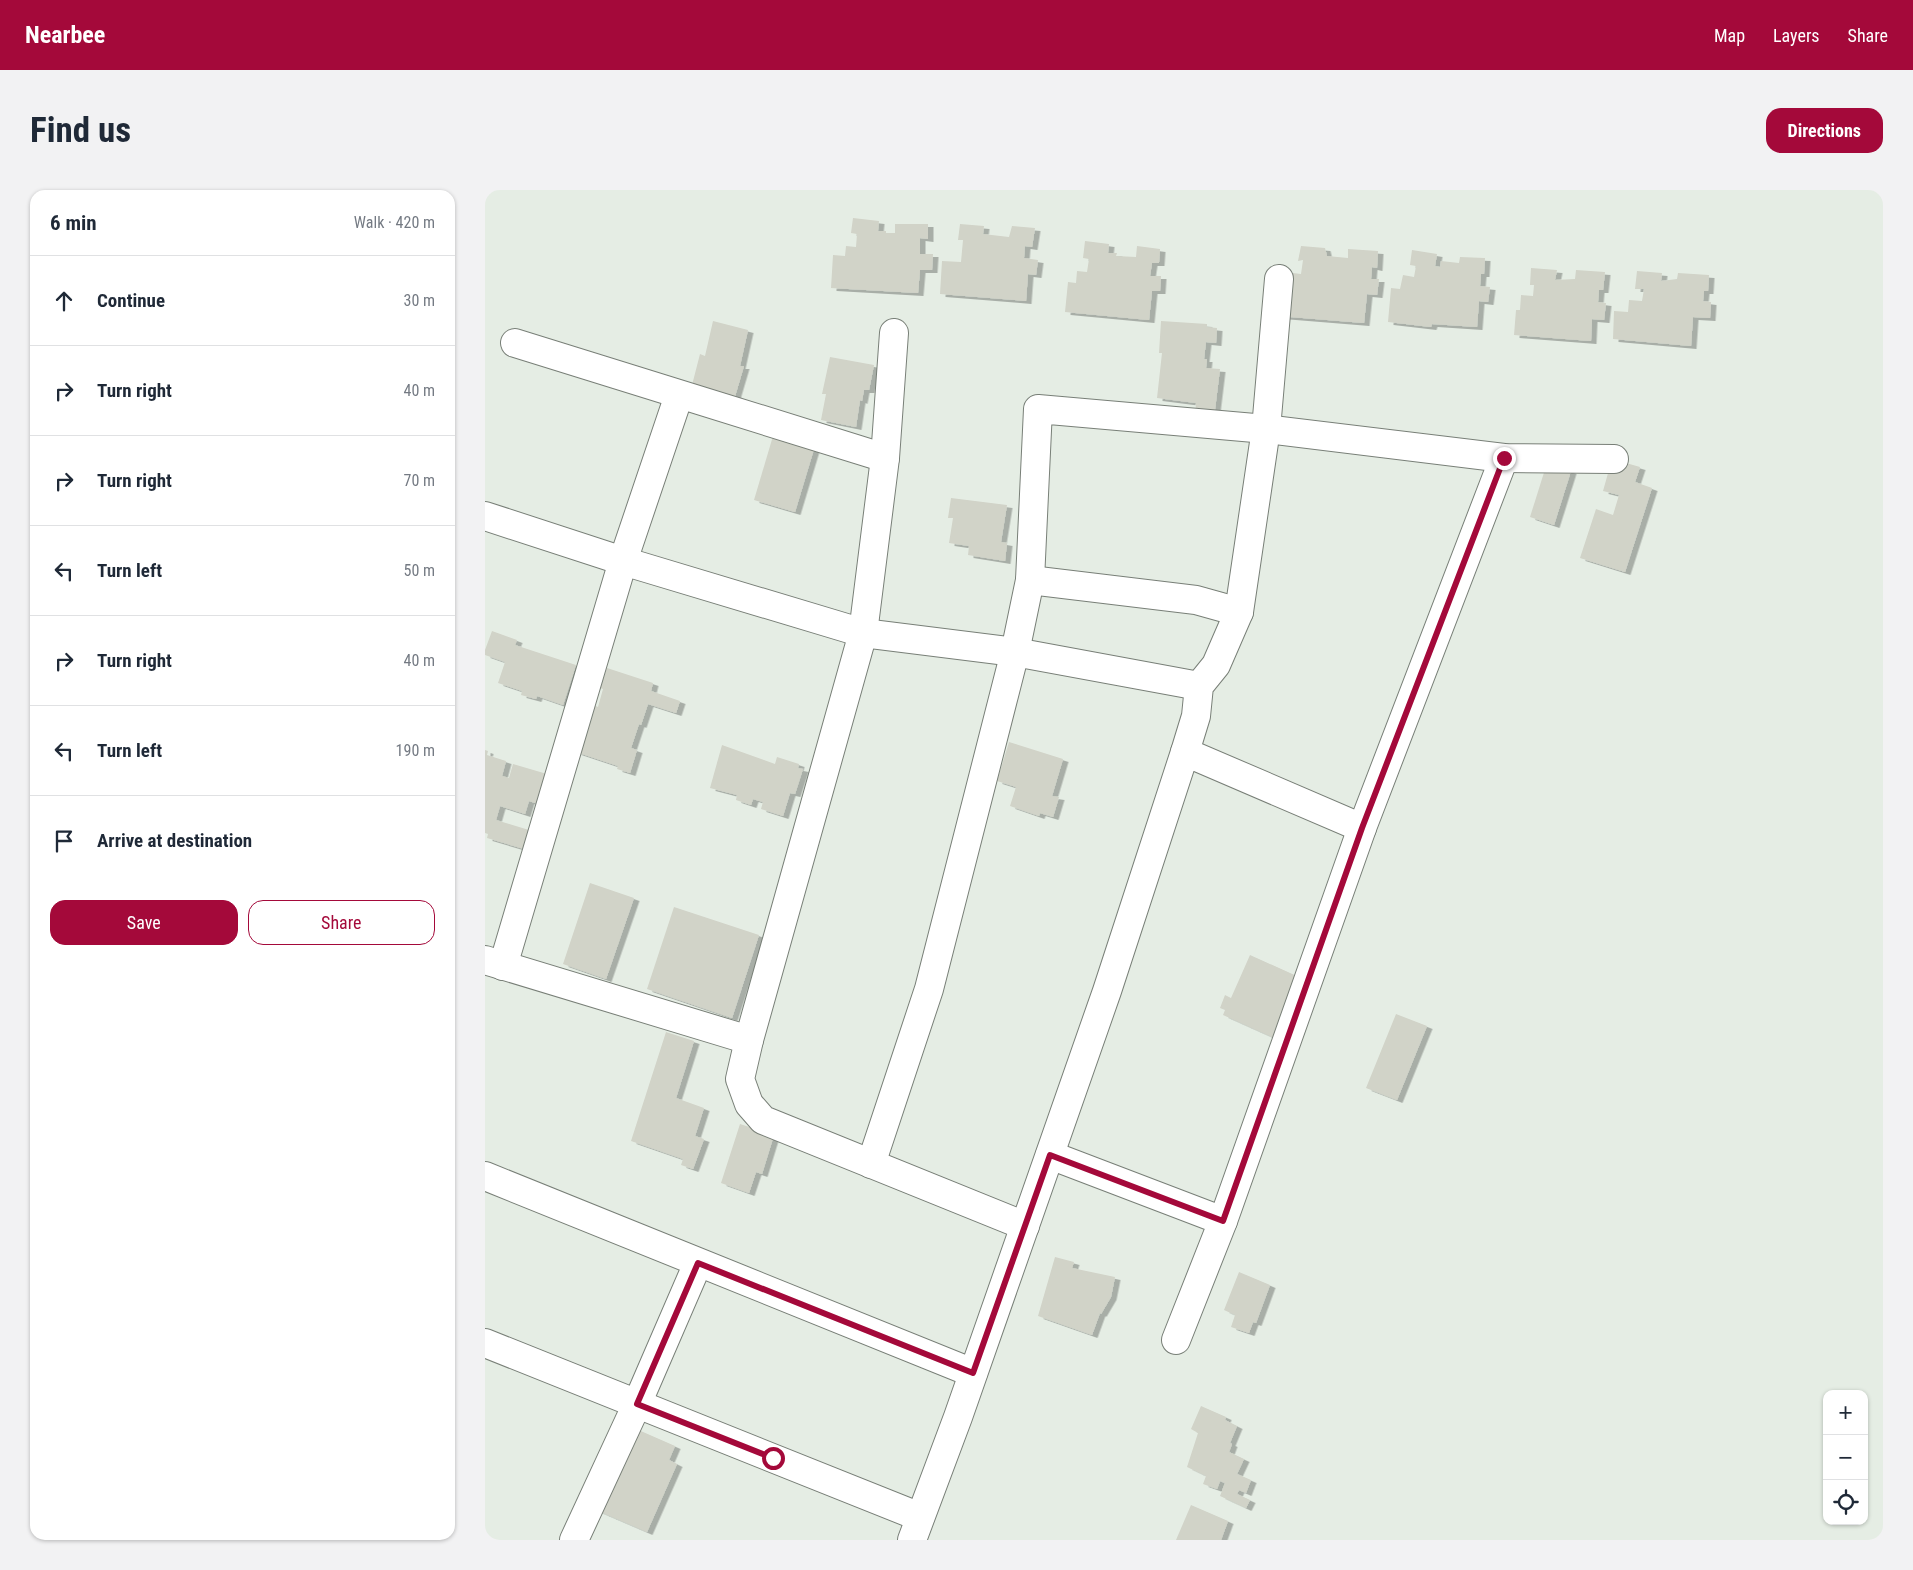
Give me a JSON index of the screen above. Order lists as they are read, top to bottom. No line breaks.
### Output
{"page":{"header":"Nearbee","nav":["Map","Layers","Share"],"buttons":["Directions",["Save","Share"]],"title":"Find us","heading":["6 min","Walk · 420 m"],"list":[["Continue","30 m"],["Turn right","40 m"],["Turn right","70 m"],["Turn left","50 m"],["Turn right","40 m"],["Turn left","190 m"],"Arrive at destination"],"map_buttons":["+","−"]}}
